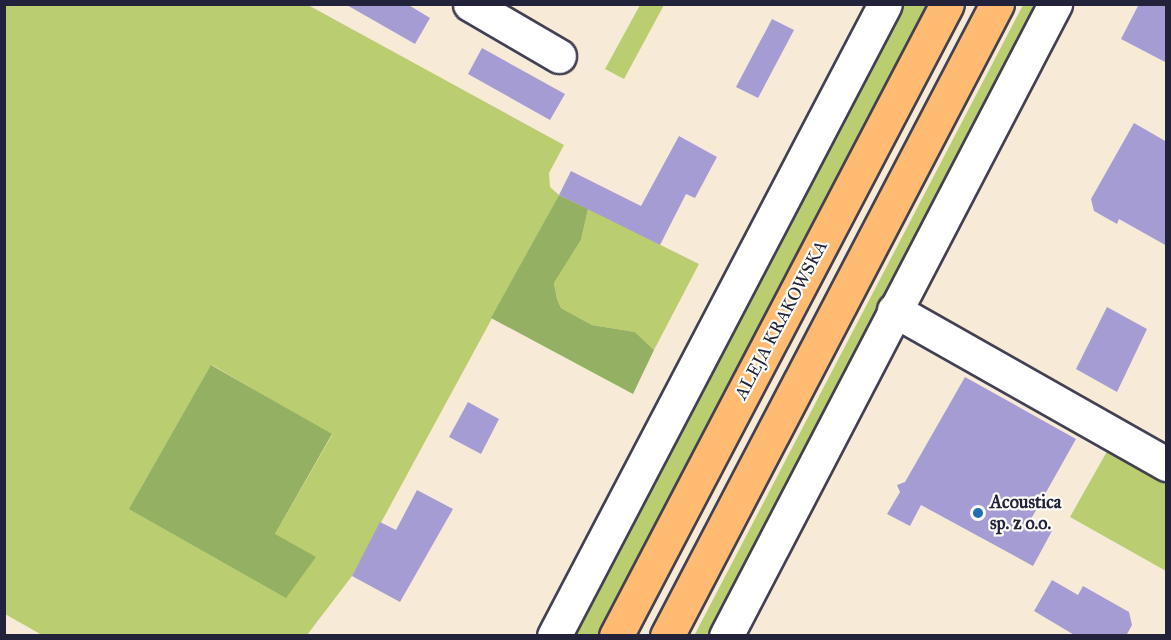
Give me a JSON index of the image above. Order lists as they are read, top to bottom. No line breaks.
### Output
{"streets":{"main road":["ALEJA KRAKOWSKA"]},"places":["Acoustica sp. z o.o."]}
